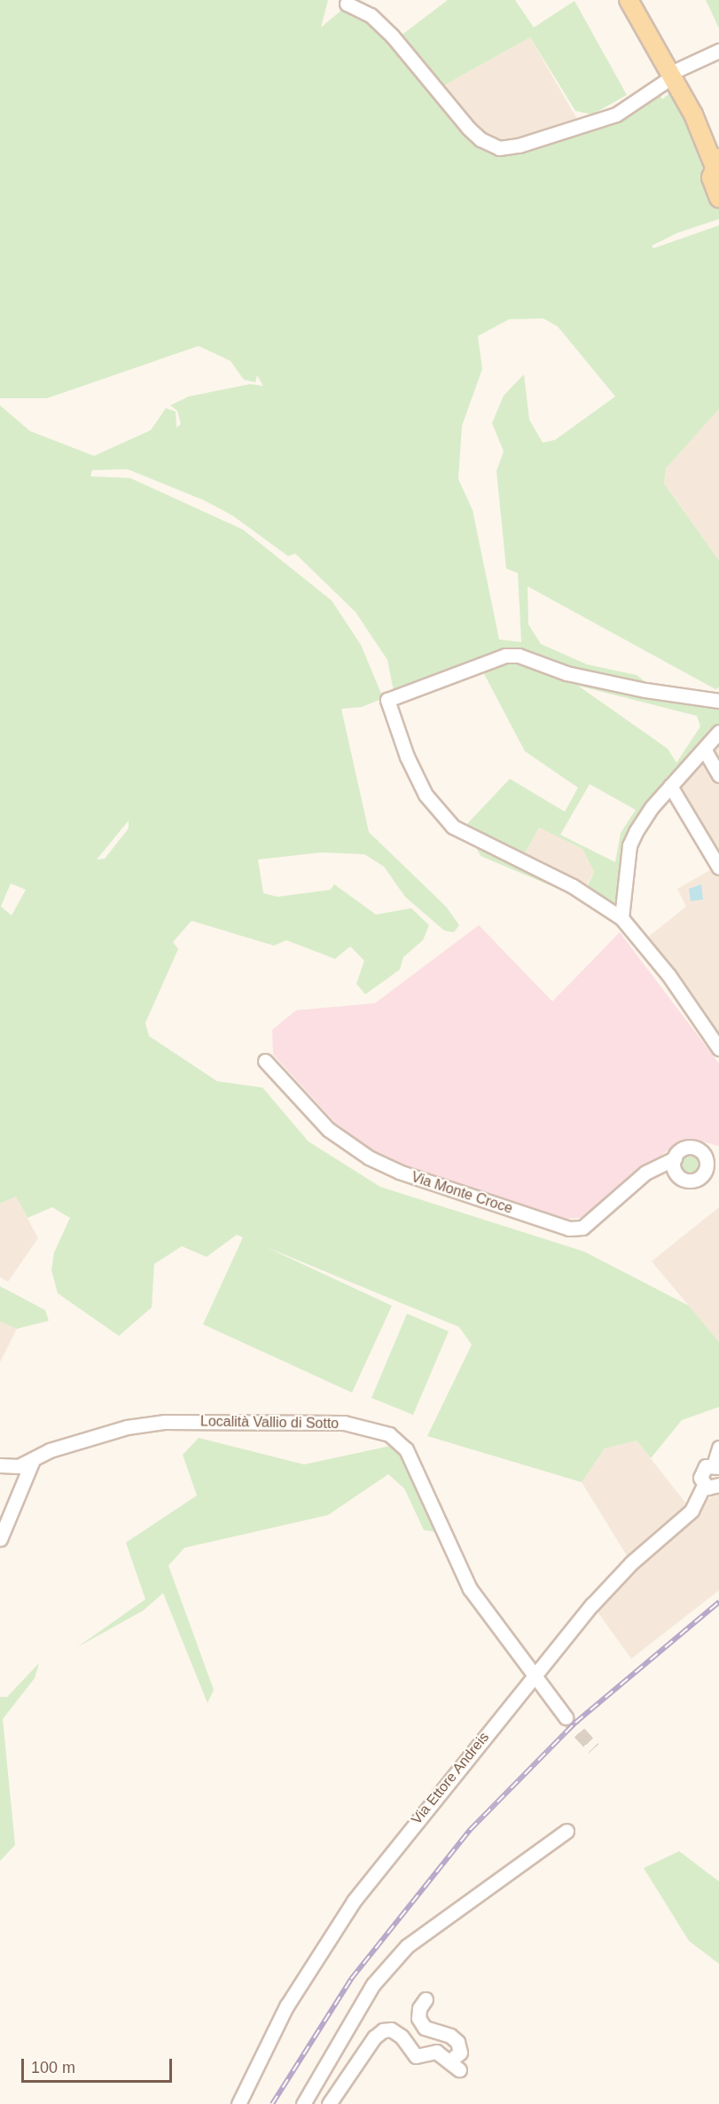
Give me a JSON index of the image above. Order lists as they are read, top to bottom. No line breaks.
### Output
{"streets":{"street":["Via Monte Croce","Località Vallio di Sotto","Via Ettore Andreis"]},"crossings":[["Località Vallio di Sotto","Via Ettore Andreis"]],"scale_bar":"100 m"}
